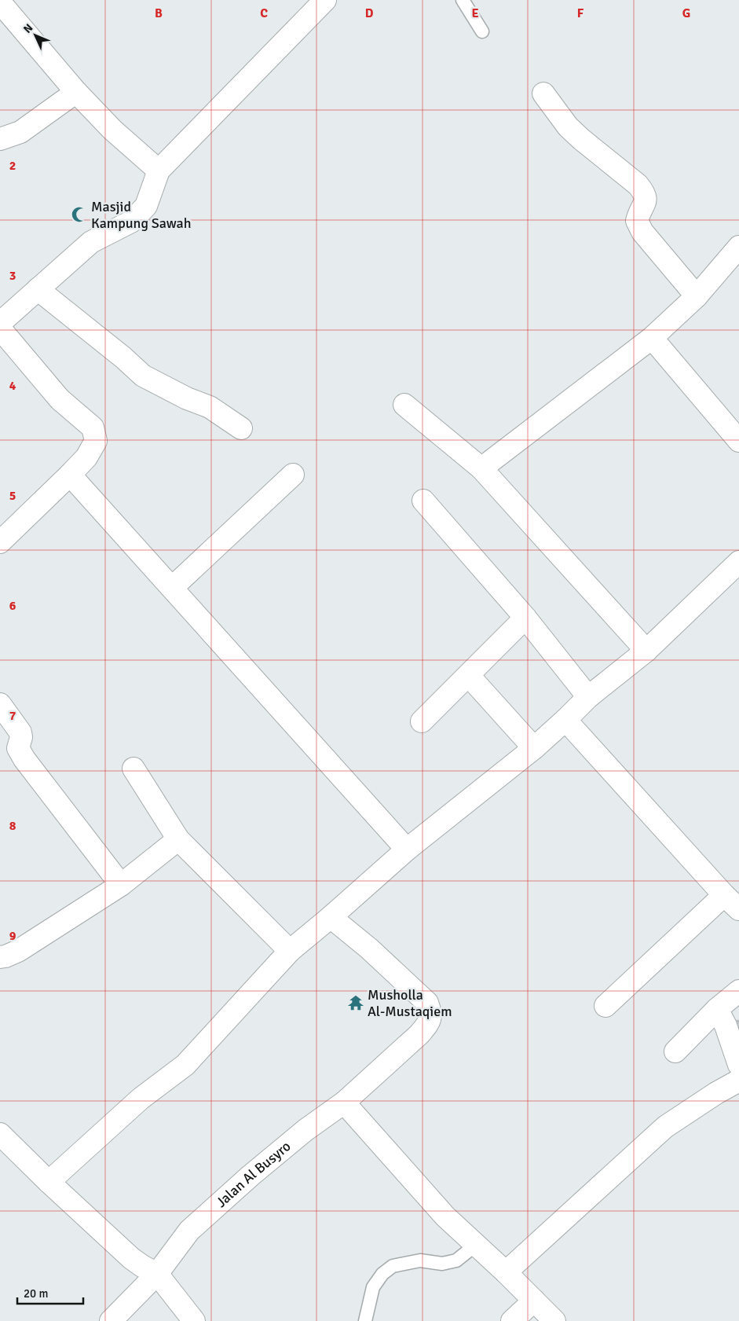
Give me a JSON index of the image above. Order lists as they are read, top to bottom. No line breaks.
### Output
{"streets":{"street":["Jalan Al Busyro"]},"places":{"mosque":["Masjid Kampung Sawah"],"temple":["Musholla Al-Mustaqiem"]},"scale_bar":"20 m","north":"top left","grid":{"columns":["B","C","D","E","F","G"],"rows":["2","3","4","5","6","7","8","9"]}}
